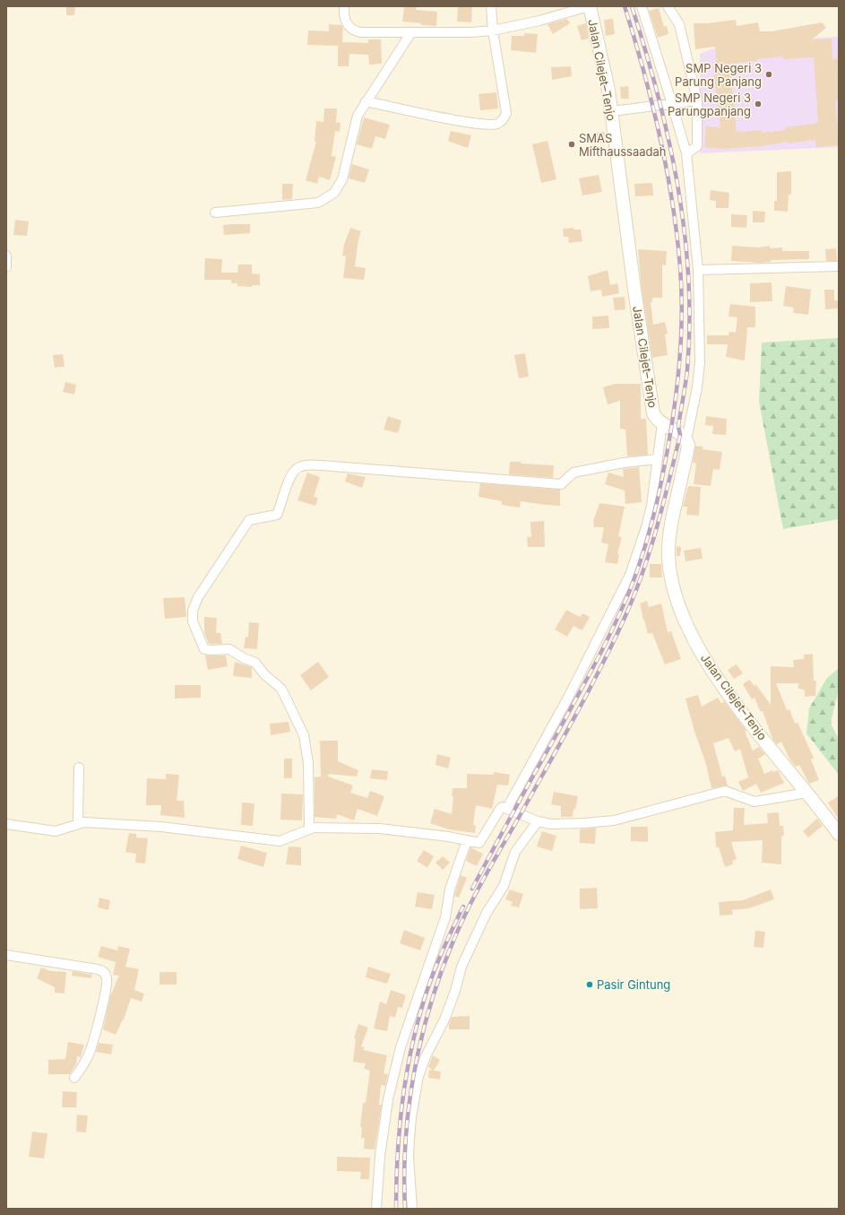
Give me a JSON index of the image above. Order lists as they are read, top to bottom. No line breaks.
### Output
{"streets":{"main road":["Jalan Cilejet–Tenjo"]},"places":["SMP Negeri 3 Parung Panjang","SMP Negeri 3 Parungpanjang","SMAS Mifthaussaadah","Pasir Gintung"]}
